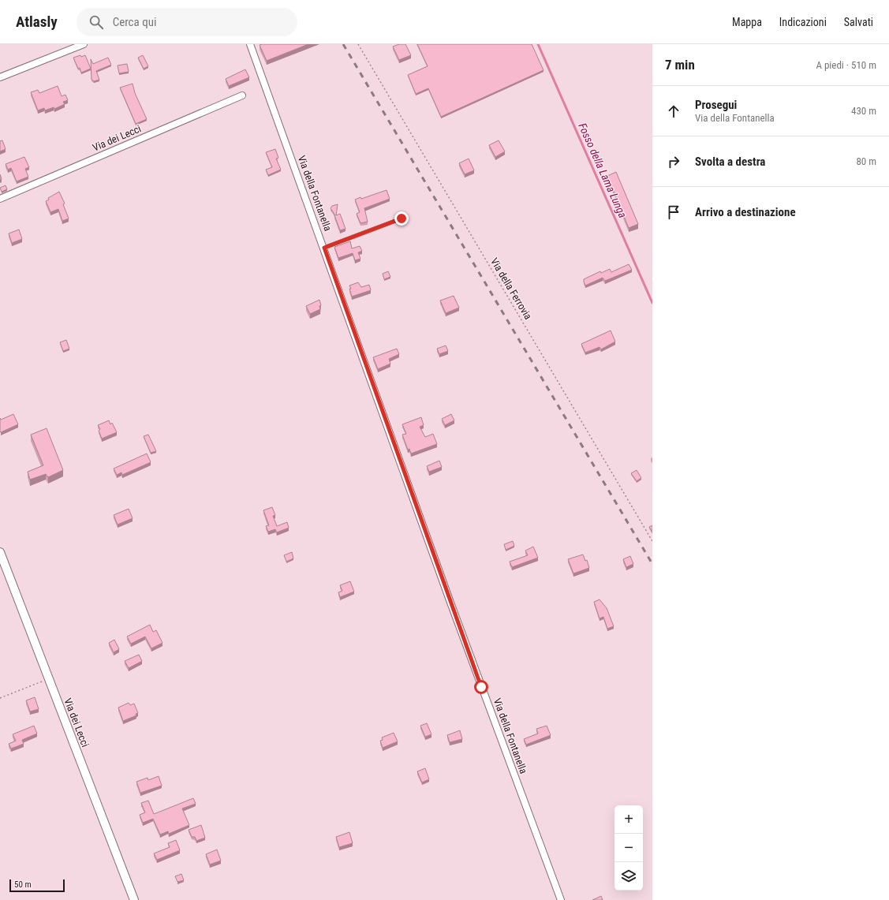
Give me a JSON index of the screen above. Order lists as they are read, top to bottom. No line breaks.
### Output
{"streets":{"street":["Via dei Lecci","Via della Fontanella"],"path":["Via della Ferrovia"]},"water":["Fosso della Lama Lunga"],"scale_bar":"50 m","page":{"header":"Atlasly","search":"Cerca qui","nav":["Mappa","Indicazioni","Salvati"],"heading":["7 min","A piedi · 510 m"],"list":[["Prosegui","Via della Fontanella","430 m"],["Svolta a destra","80 m"],"Arrivo a destinazione"],"map_buttons":["+","−"],"scale":"50 m"}}
